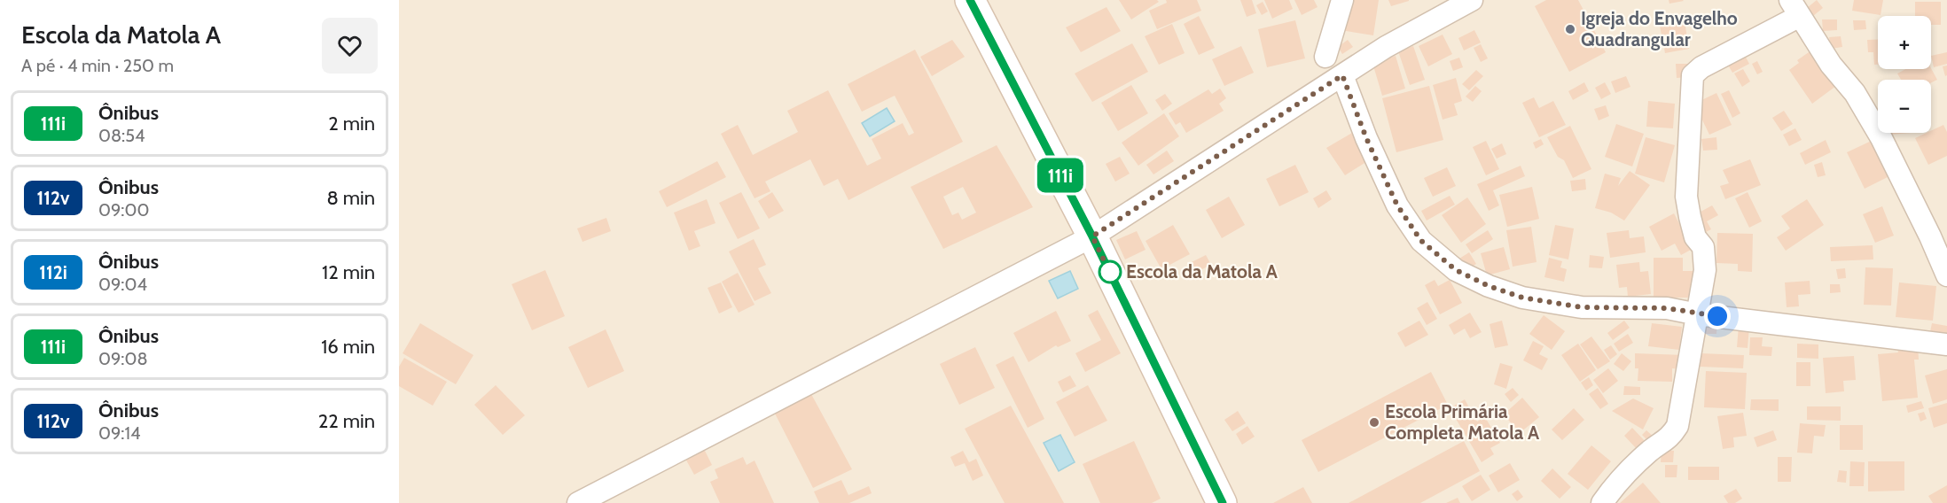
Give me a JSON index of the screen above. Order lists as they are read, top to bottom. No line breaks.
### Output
{"places":["Igreja do Envagelho Quadrangular","Escola da Matola A","Escola Primária Completa Matola A"],"lines":["bus line 111i"],"page":{"heading":["Escola da Matola A","A pé · 4 min · 250 m"],"on_map":"111i","map_buttons":["+","−"],"list":[{"mark":"111i","name":"Ônibus","note":"08:54","value":"2 min"},{"mark":"112v","name":"Ônibus","note":"09:00","value":"8 min"},{"mark":"112i","name":"Ônibus","note":"09:04","value":"12 min"},{"mark":"111i","name":"Ônibus","note":"09:08","value":"16 min"},{"mark":"112v","name":"Ônibus","note":"09:14","value":"22 min"}]}}
